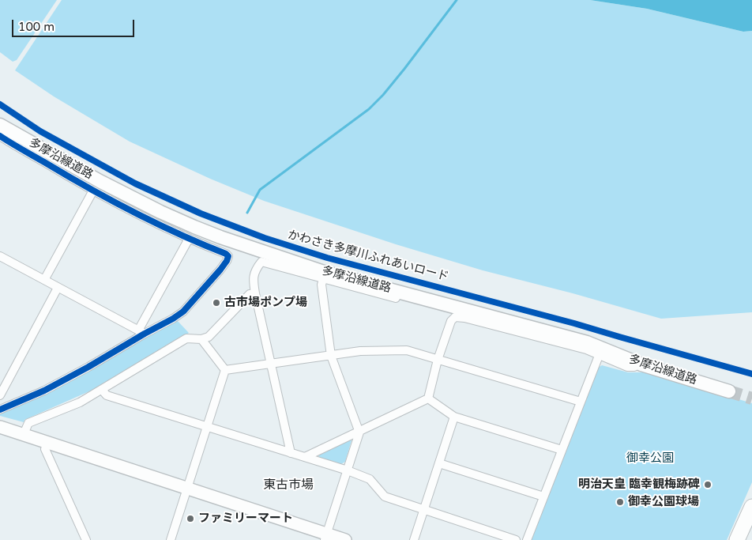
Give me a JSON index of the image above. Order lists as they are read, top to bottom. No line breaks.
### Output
{"streets":{"main road":["多摩沿線道路"],"cycle path":["かわさき多摩川ふれあいロード"]},"districts":["東古市場"],"parks":["御幸公園"],"places":["古市場ポンプ場","明治天皇 臨幸観梅跡碑","御幸公園球場","ファミリーマート"],"scale_bar":"100 m"}
